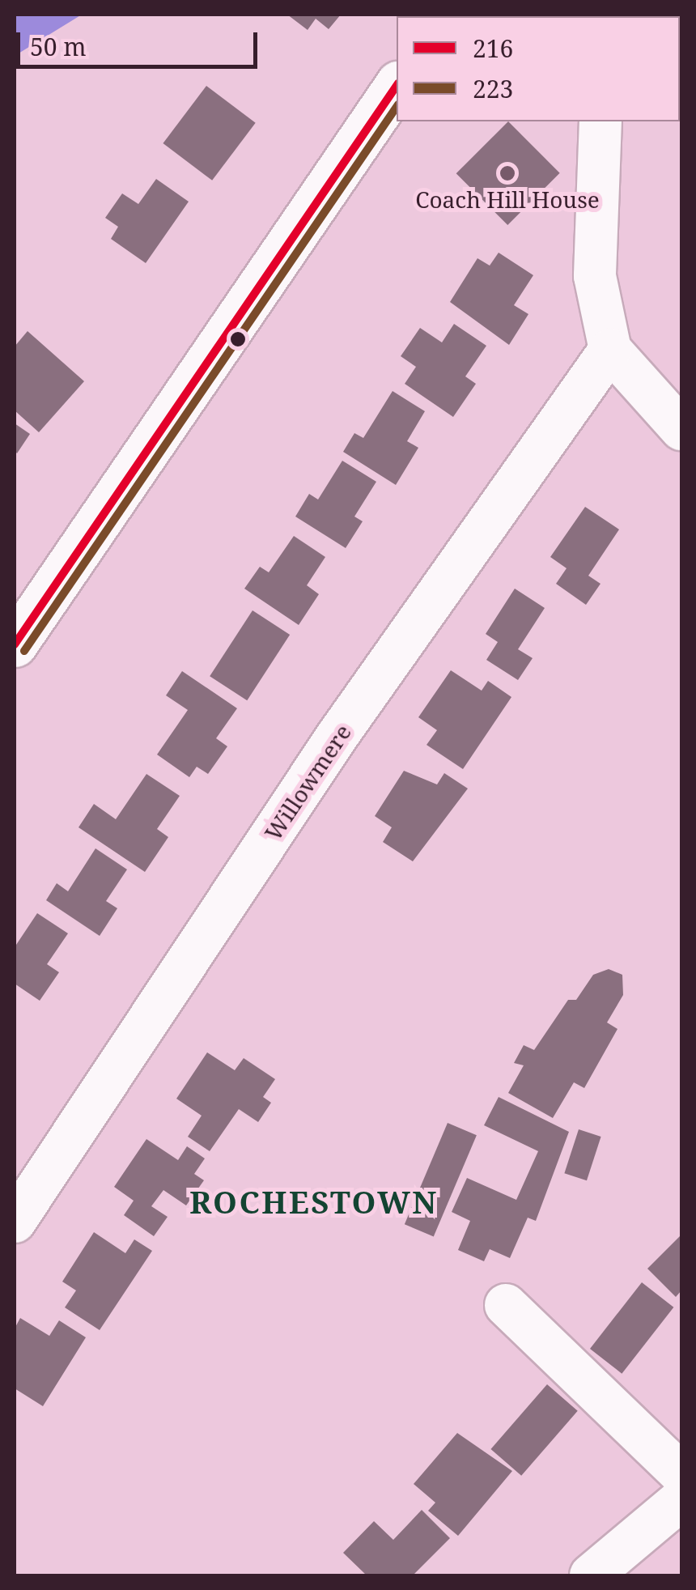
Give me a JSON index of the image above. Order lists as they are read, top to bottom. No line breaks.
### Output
{"streets":{"street":["Willowmere"]},"districts":["ROCHESTOWN"],"places":["Coach Hill House"],"lines":["transit line 216","transit line 223"],"legend":["216","223"],"scale_bar":"50 m"}
